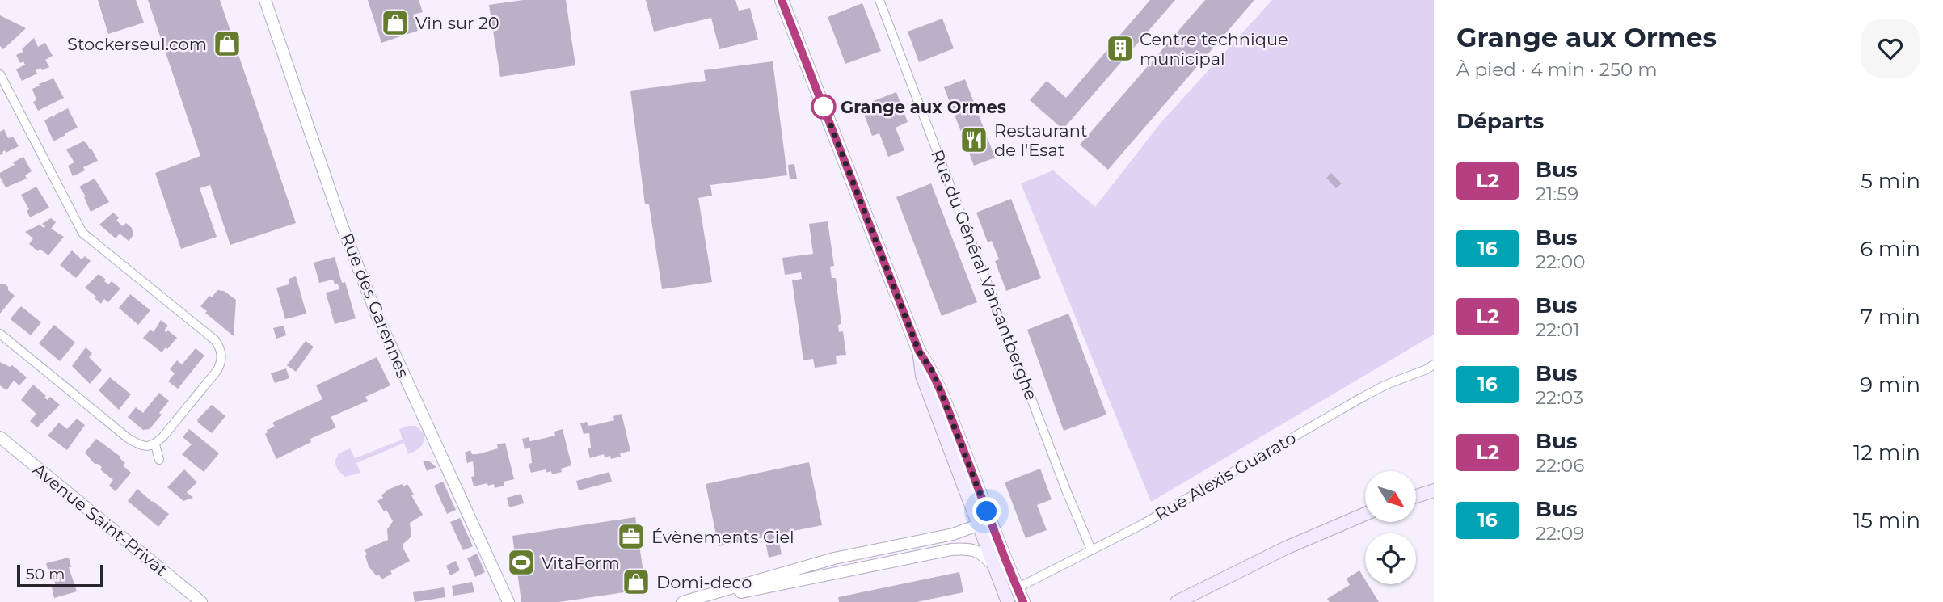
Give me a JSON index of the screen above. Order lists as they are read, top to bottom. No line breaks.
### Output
{"streets":{"street":["Rue du Général Vansantberghe","Rue des Garennes","Rue Alexis Guarato","Avenue Saint-Privat"]},"crossings":[["Rue du Général Vansantberghe","Rue Alexis Guarato"]],"places":{"shop":["Vin sur 20","Stockerseul.com","Domi-deco"],"building":["Centre technique municipal"],"other":["Grange aux Ormes"],"restaurant":["Restaurant de l'Esat"],"office":["Évènements Ciel"],"sports":["VitaForm"]},"lines":["bus line L2"],"scale_bar":"50 m","north":"bottom right","page":{"heading":[["Grange aux Ormes","À pied · 4 min · 250 m"],"Départs"],"list":[{"mark":"L2","name":"Bus","note":"21:59","value":"5 min"},{"mark":"16","name":"Bus","note":"22:00","value":"6 min"},{"mark":"L2","name":"Bus","note":"22:01","value":"7 min"},{"mark":"16","name":"Bus","note":"22:03","value":"9 min"},{"mark":"L2","name":"Bus","note":"22:06","value":"12 min"},{"mark":"16","name":"Bus","note":"22:09","value":"15 min"}],"scale":"50 m"}}
